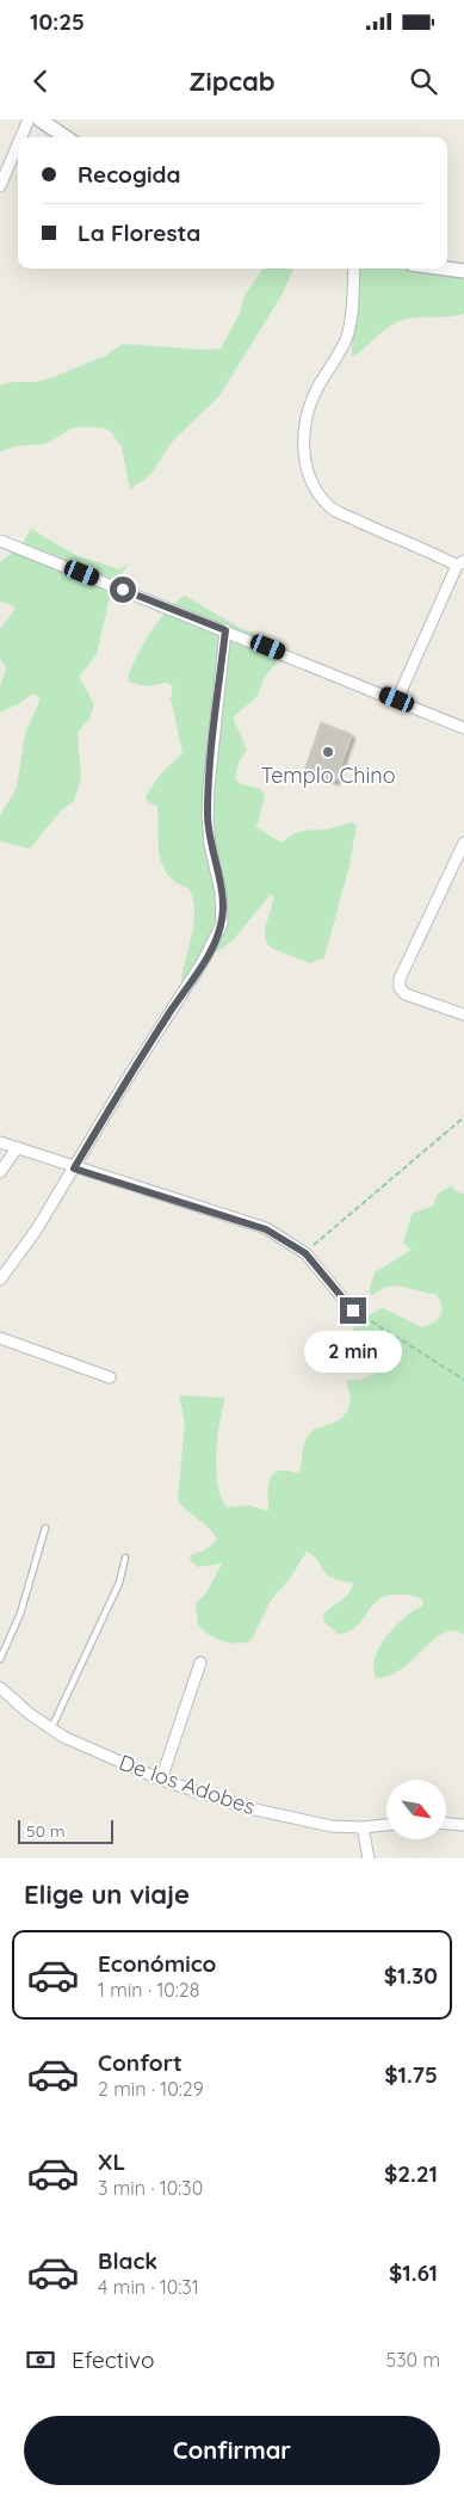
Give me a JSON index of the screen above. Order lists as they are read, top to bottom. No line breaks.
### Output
{"streets":{"street":["De los Adobes"]},"places":["Templo Chino"],"scale_bar":"50 m","north":"bottom right","page":{"status":"10:25","header":"Zipcab","banner":["Recogida","La Floresta"],"bubble":"2 min","scale":"50 m","heading":"Elige un viaje","list":[{"name":"Económico","note":"1 min · 10:28","value":"$1.30"},{"name":"Confort","note":"2 min · 10:29","value":"$1.75"},{"name":"XL","note":"3 min · 10:30","value":"$2.21"},{"name":"Black","note":"4 min · 10:31","value":"$1.61"}],"pay":["Efectivo","530 m"],"buttons":"Confirmar"}}
